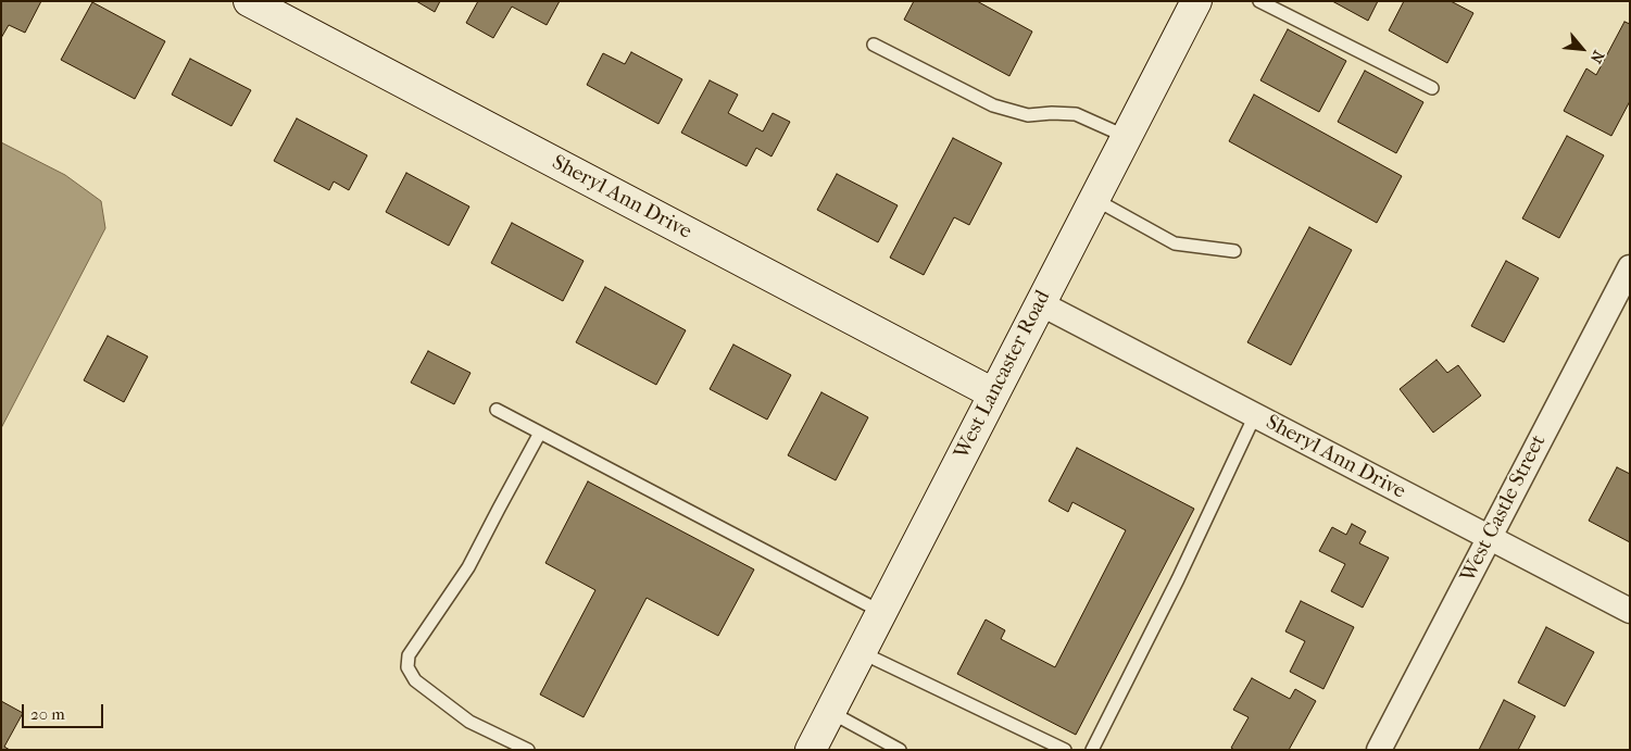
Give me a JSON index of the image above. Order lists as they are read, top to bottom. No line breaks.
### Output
{"streets":{"street":["Sheryl Ann Drive","West Lancaster Road","West Castle Street"]},"crossings":[["Sheryl Ann Drive","West Lancaster Road"],["Sheryl Ann Drive","West Castle Street"]],"scale_bar":"20 m","north":"bottom right"}
